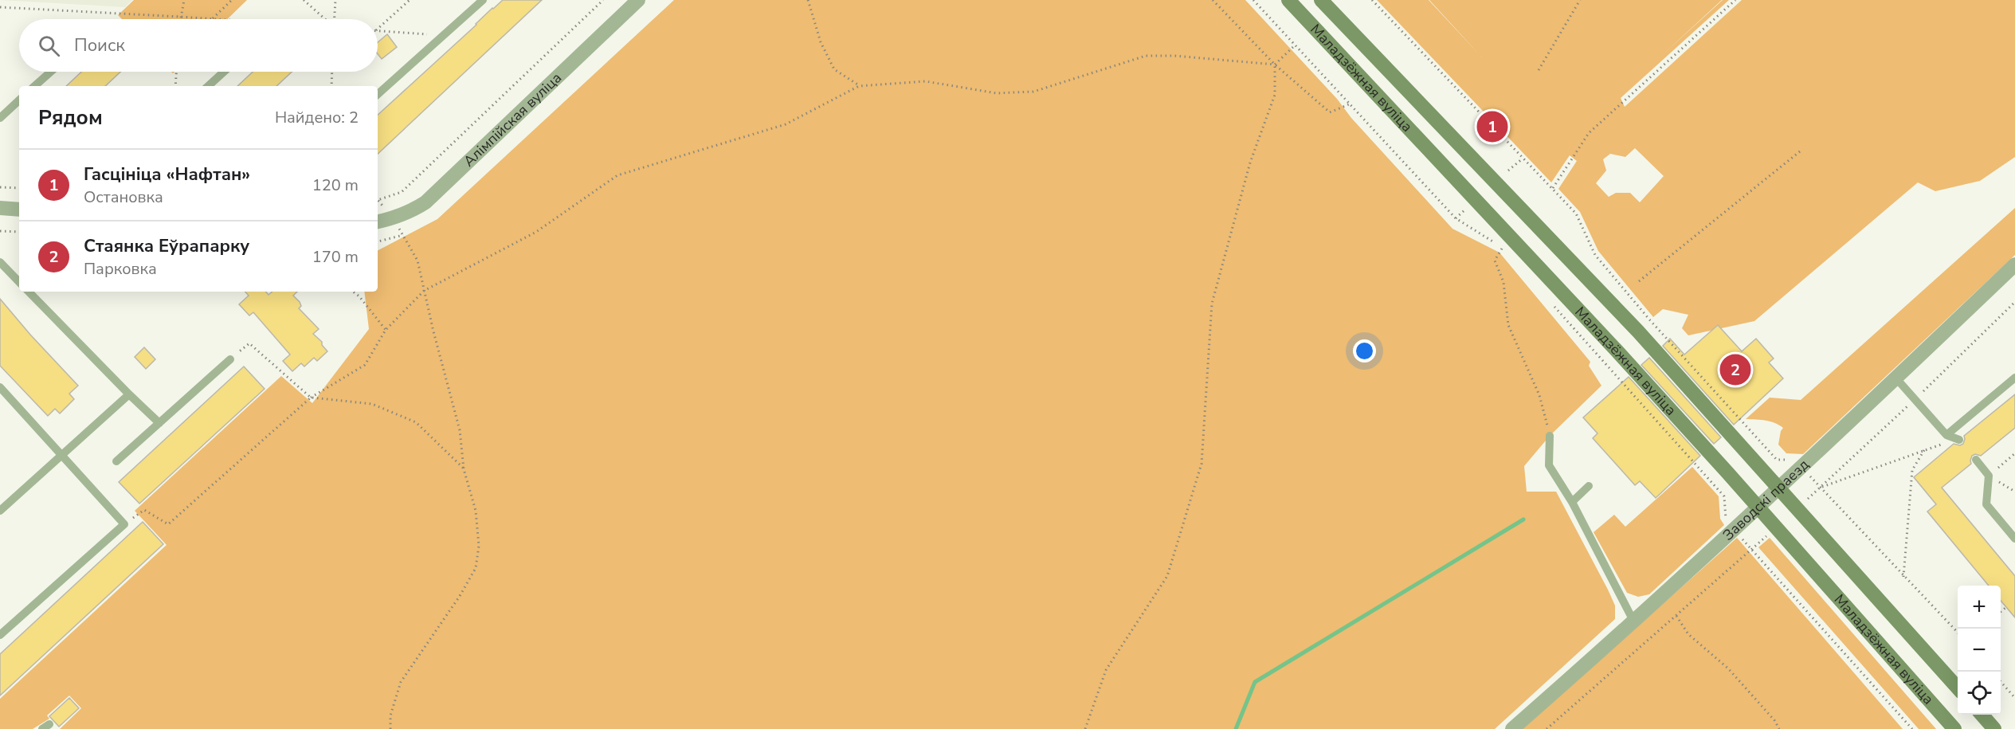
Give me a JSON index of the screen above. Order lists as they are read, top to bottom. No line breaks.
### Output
{"streets":{"main road":["Маладзёжная вуліца"],"street":["Алімпійская вуліца","Заводскі праезд"]},"crossings":[["Маладзёжная вуліца","Заводскі праезд"]],"page":{"search":"Поиск","heading":["Рядом","Найдено: 2"],"pins":["1","2"],"list":[{"mark":"1","name":"Гасцініца «Нафтан»","note":"Остановка","value":"120 m"},{"mark":"2","name":"Стаянка Еўрапарку","note":"Парковка","value":"170 m"}],"map_buttons":["+","−"]}}
